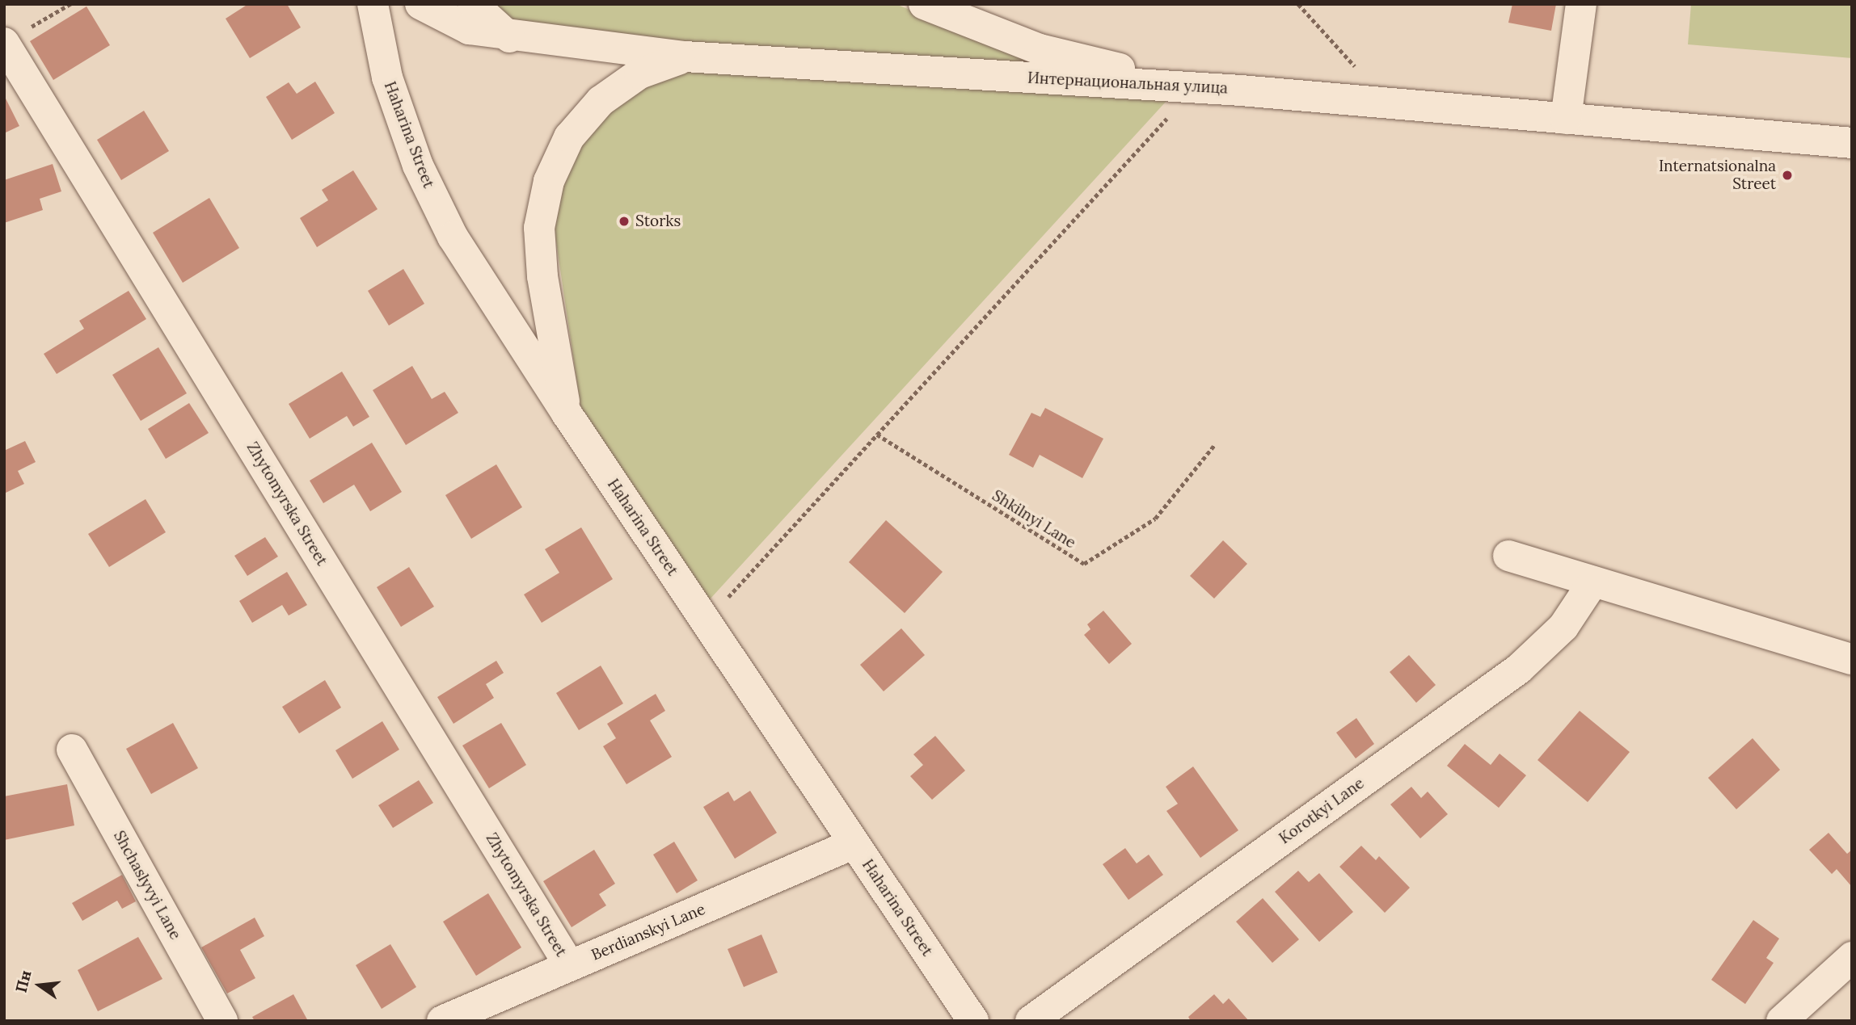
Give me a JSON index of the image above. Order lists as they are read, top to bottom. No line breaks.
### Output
{"streets":{"street":["Интернациональная улица","Haharina Street","Zhytomyrska Street","Korotkyi Lane","Shchaslyvyi Lane","Berdianskyi Lane"],"path":["Shkilnyi Lane"]},"crossings":[["Интернациональная улица","Haharina Street"],["Haharina Street","Berdianskyi Lane"],["Zhytomyrska Street","Berdianskyi Lane"]],"places":["Internatsionalna Street","Storks"],"north":"left"}
